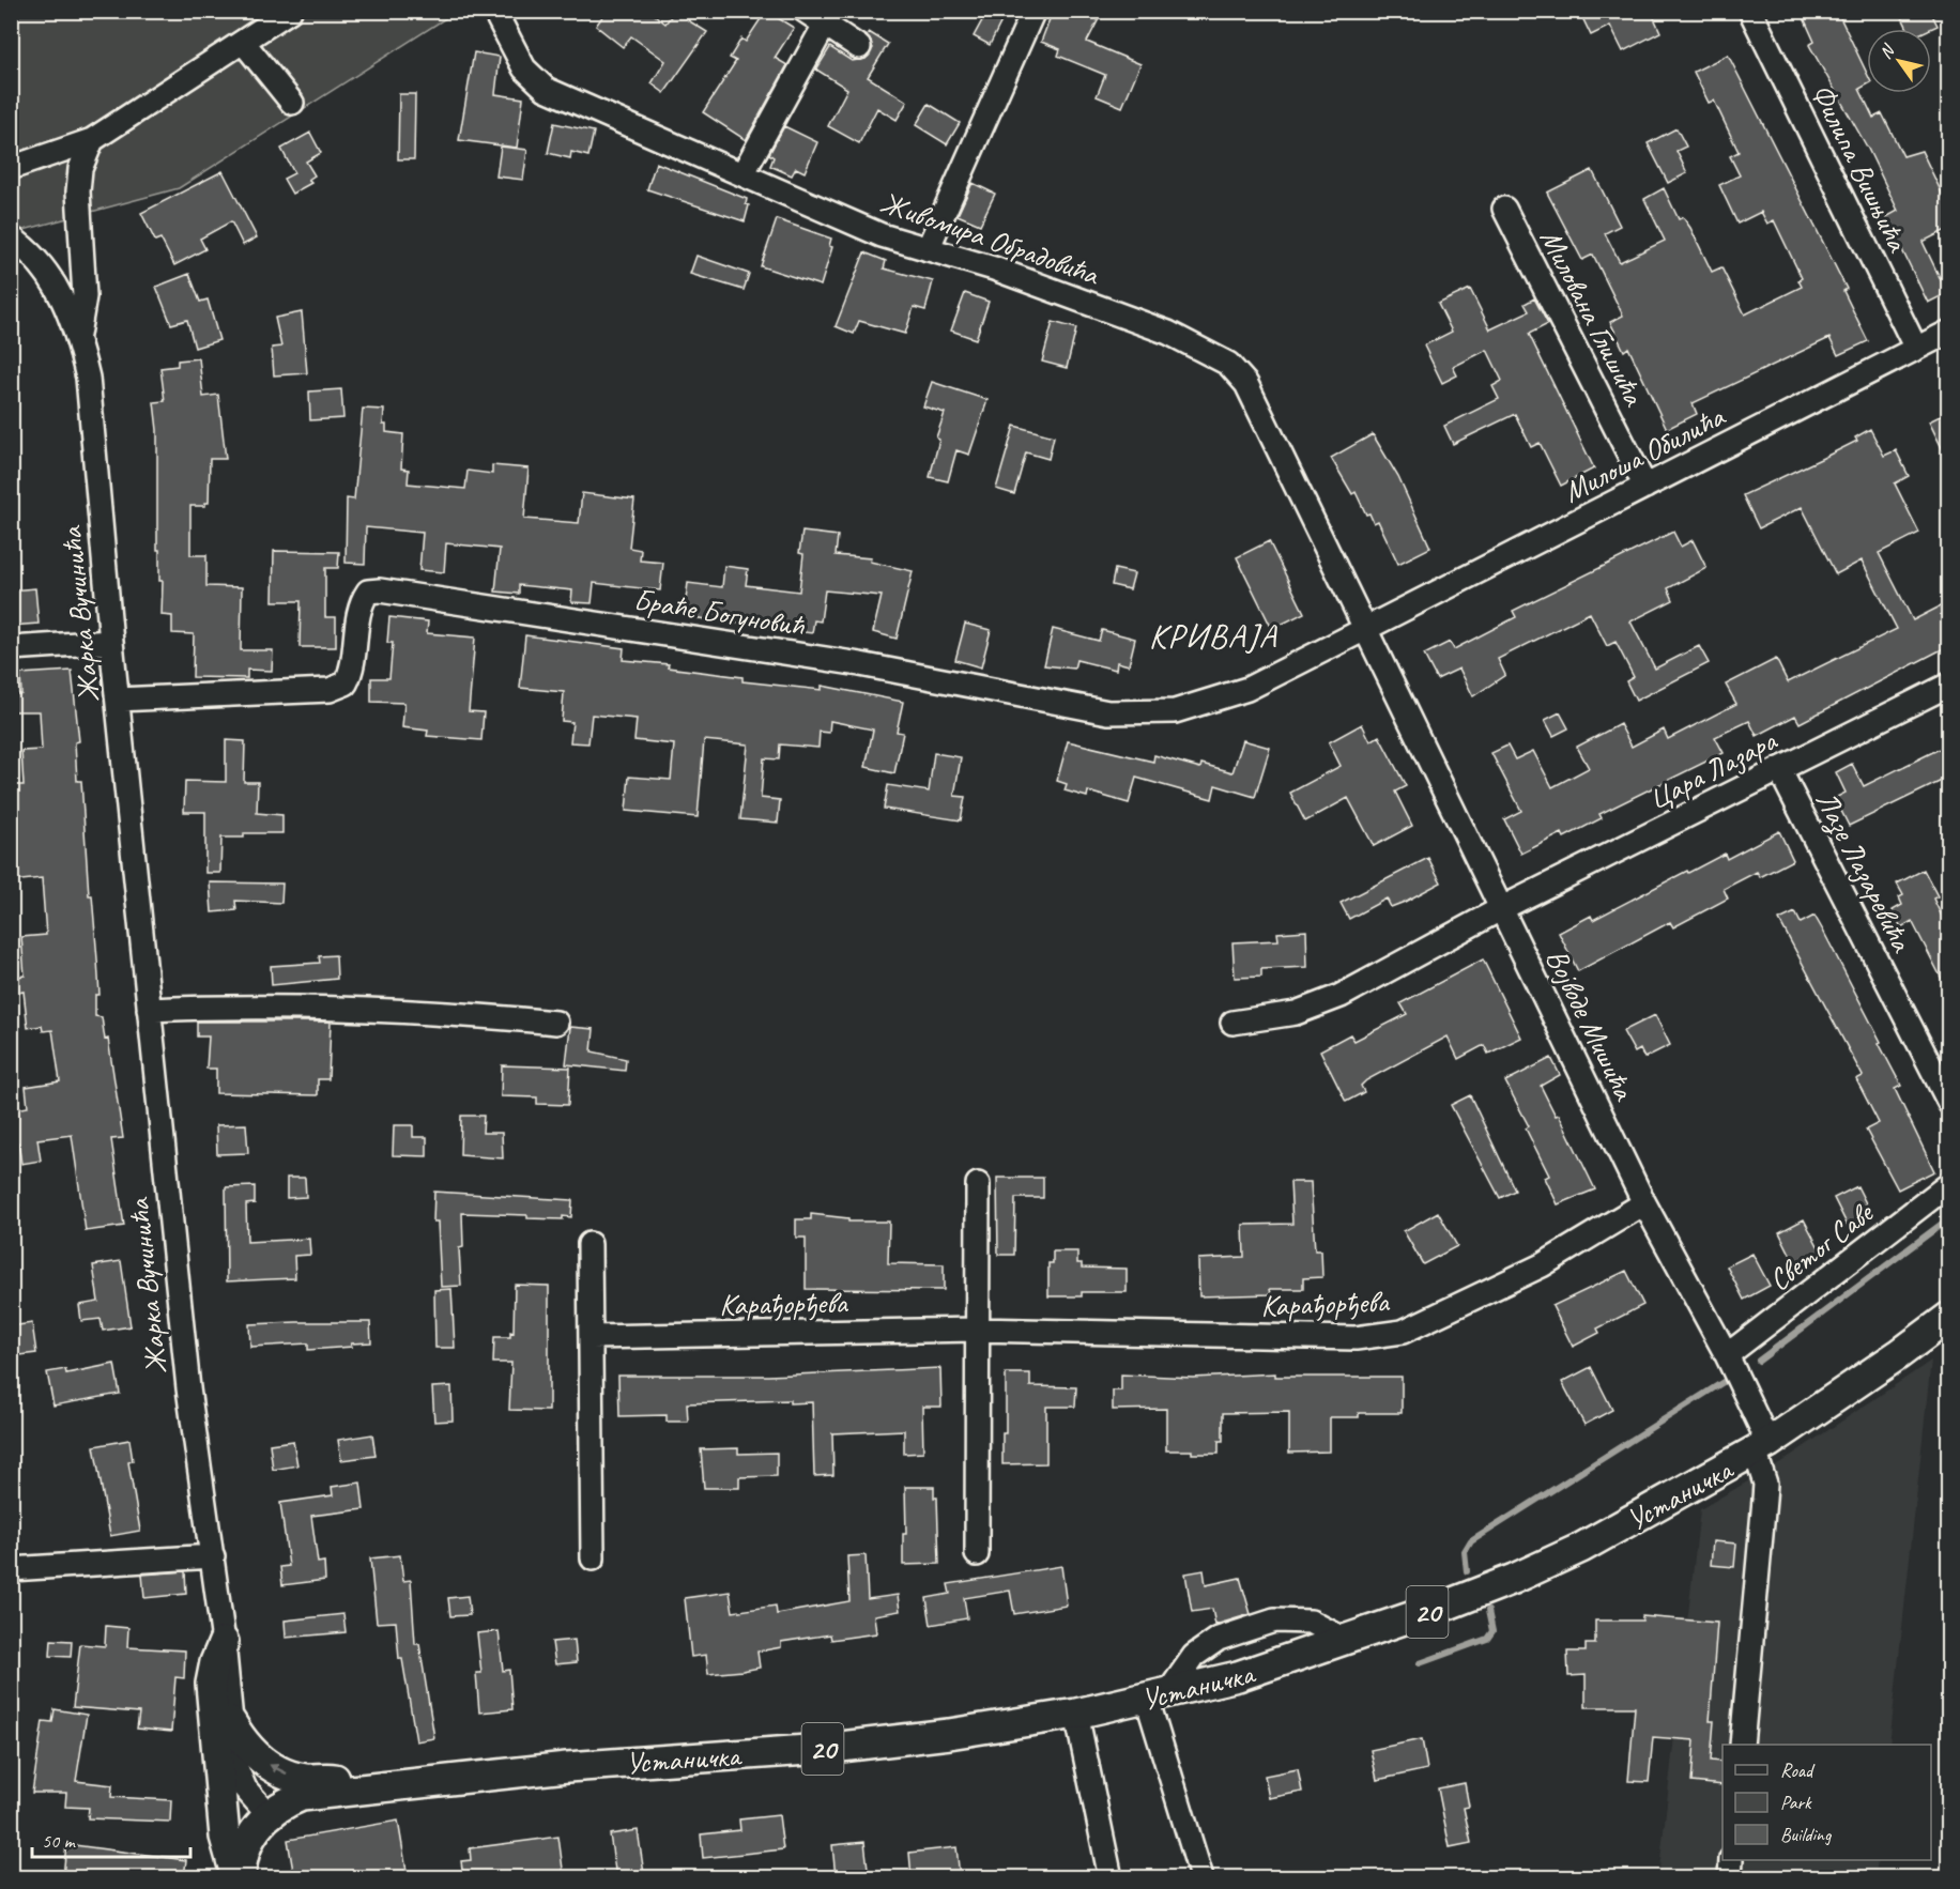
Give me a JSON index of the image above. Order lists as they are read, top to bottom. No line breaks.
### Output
{"streets":{"main road":["Устаничка","20"],"street":["Филипа Вишњића","Живомира Обрадовића","Милована Глишића","Милоша Обилића","Браће Богуновић","Жарка Вучинића","Цара Лазара","Лазе Лазаревића","Војводе Мишића","Светог Саве","Карађорђева"]},"crossings":[["Филипа Вишњића","Милоша Обилића"],["Живомира Обрадовића","Милоша Обилића"],["Живомира Обрадовића","Браће Богуновић"],["Живомира Обрадовића","Војводе Мишића"],["Милована Глишића","Милоша Обилића"],["Милоша Обилића","Браће Богуновић"],["Милоша Обилића","Војводе Мишића"],["Браће Богуновић","Жарка Вучинића"],["Браће Богуновић","Војводе Мишића"],["Жарка Вучинића","20"],["Цара Лазара","Лазе Лазаревића"],["Цара Лазара","Војводе Мишића"],["Војводе Мишића","Светог Саве"],["Војводе Мишића","Карађорђева"],["Војводе Мишића","Устаничка"],["Устаничка","20"]],"districts":["КРИВАЈА"],"legend":["Road","Park","Building"],"scale_bar":"50 m","north":"top left"}
